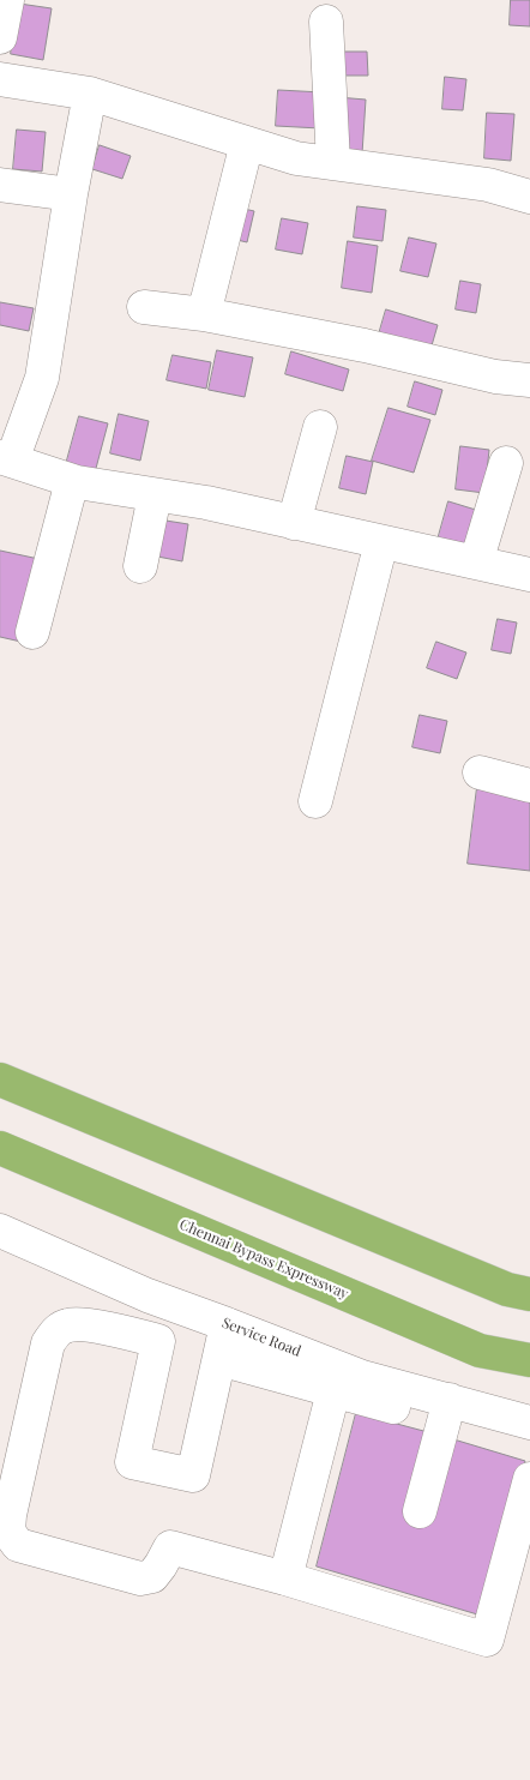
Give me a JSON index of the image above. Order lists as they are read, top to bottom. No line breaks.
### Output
{"streets":{"highway":["Chennai Bypass Expressway"],"street":["Service Road"]}}
